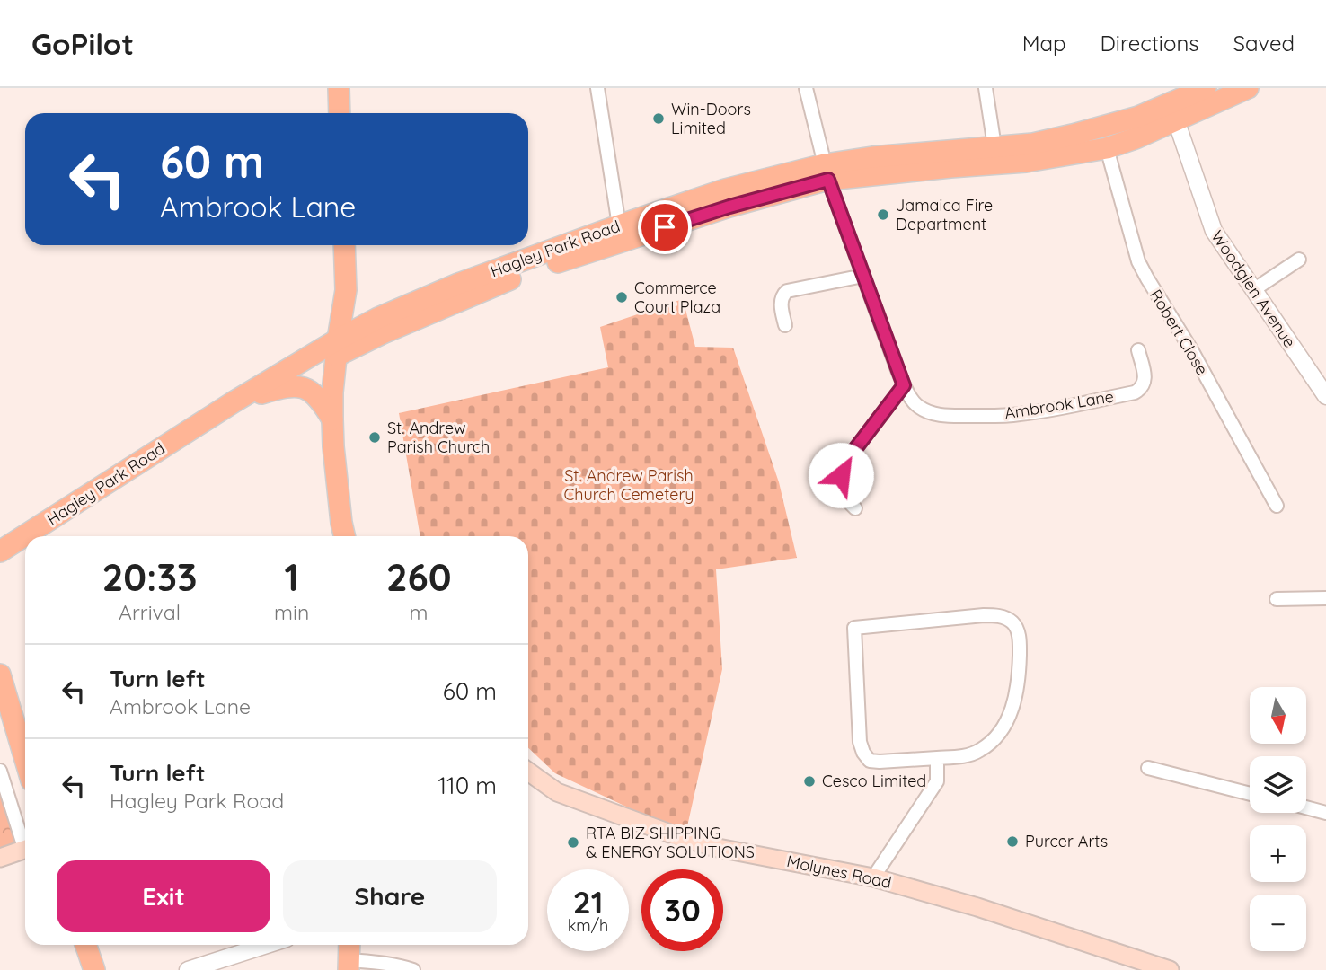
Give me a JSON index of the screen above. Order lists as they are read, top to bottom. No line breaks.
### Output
{"streets":{"main road":["Hagley Park Road","Molynes Road"],"street":["Woodglen Avenue","Robert Close","Ambrook Lane"]},"crossings":[["Hagley Park Road","Woodglen Avenue"],["Hagley Park Road","Robert Close"],["Hagley Park Road","Ambrook Lane"]],"parks":["St. Andrew Parish Church Cemetery"],"places":["Win-Doors Limited","Jamaica Fire Department","Commerce Court Plaza","St. Andrew Parish Church","Cesco Limited","Purcer Arts","RTA BIZ SHIPPING & ENERGY SOLUTIONS"],"north":"bottom","page":{"header":"GoPilot","nav":["Map","Directions","Saved"],"turn":["60 m","Ambrook Lane"],"eta":["20:33","Arrival","1","min","260","m"],"list":[{"name":"Turn left","note":"Ambrook Lane","value":"60 m"},{"name":"Turn left","note":"Hagley Park Road","value":"110 m"}],"map_buttons":["+","−"],"buttons":["Exit","Share"],"speed":"21 km/h","limit":"30"}}
